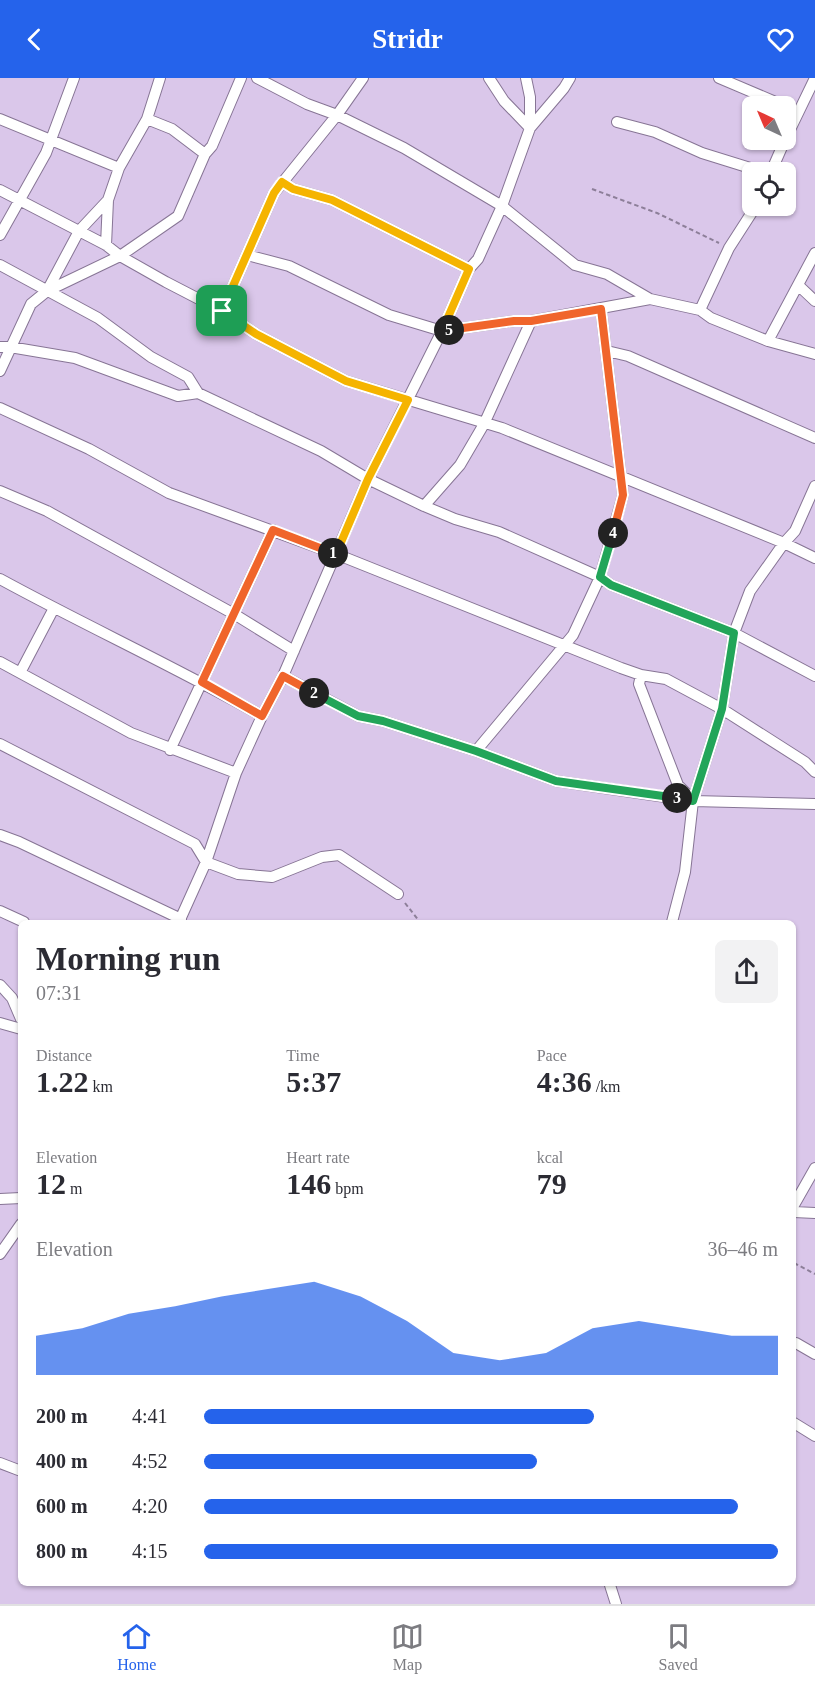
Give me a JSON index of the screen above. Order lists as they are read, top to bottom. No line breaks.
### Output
{"north":"top left","page":{"header":"Stridr","pins":["5","4","1","2","3"],"heading":["Morning run","07:31"],"stats":[["Distance","1.22 km"],["Time","5:37"],["Pace","4:36 /km"],["Elevation","12 m"],["Heart rate","146 bpm"],["kcal","79"]],"chart":["Elevation","36–46 m"],"list":[{"name":"200 m","note":"4:41"},{"name":"400 m","note":"4:52"},{"name":"600 m","note":"4:20"},{"name":"800 m","note":"4:15"}],"tabs":["Home","Map","Saved"]}}
